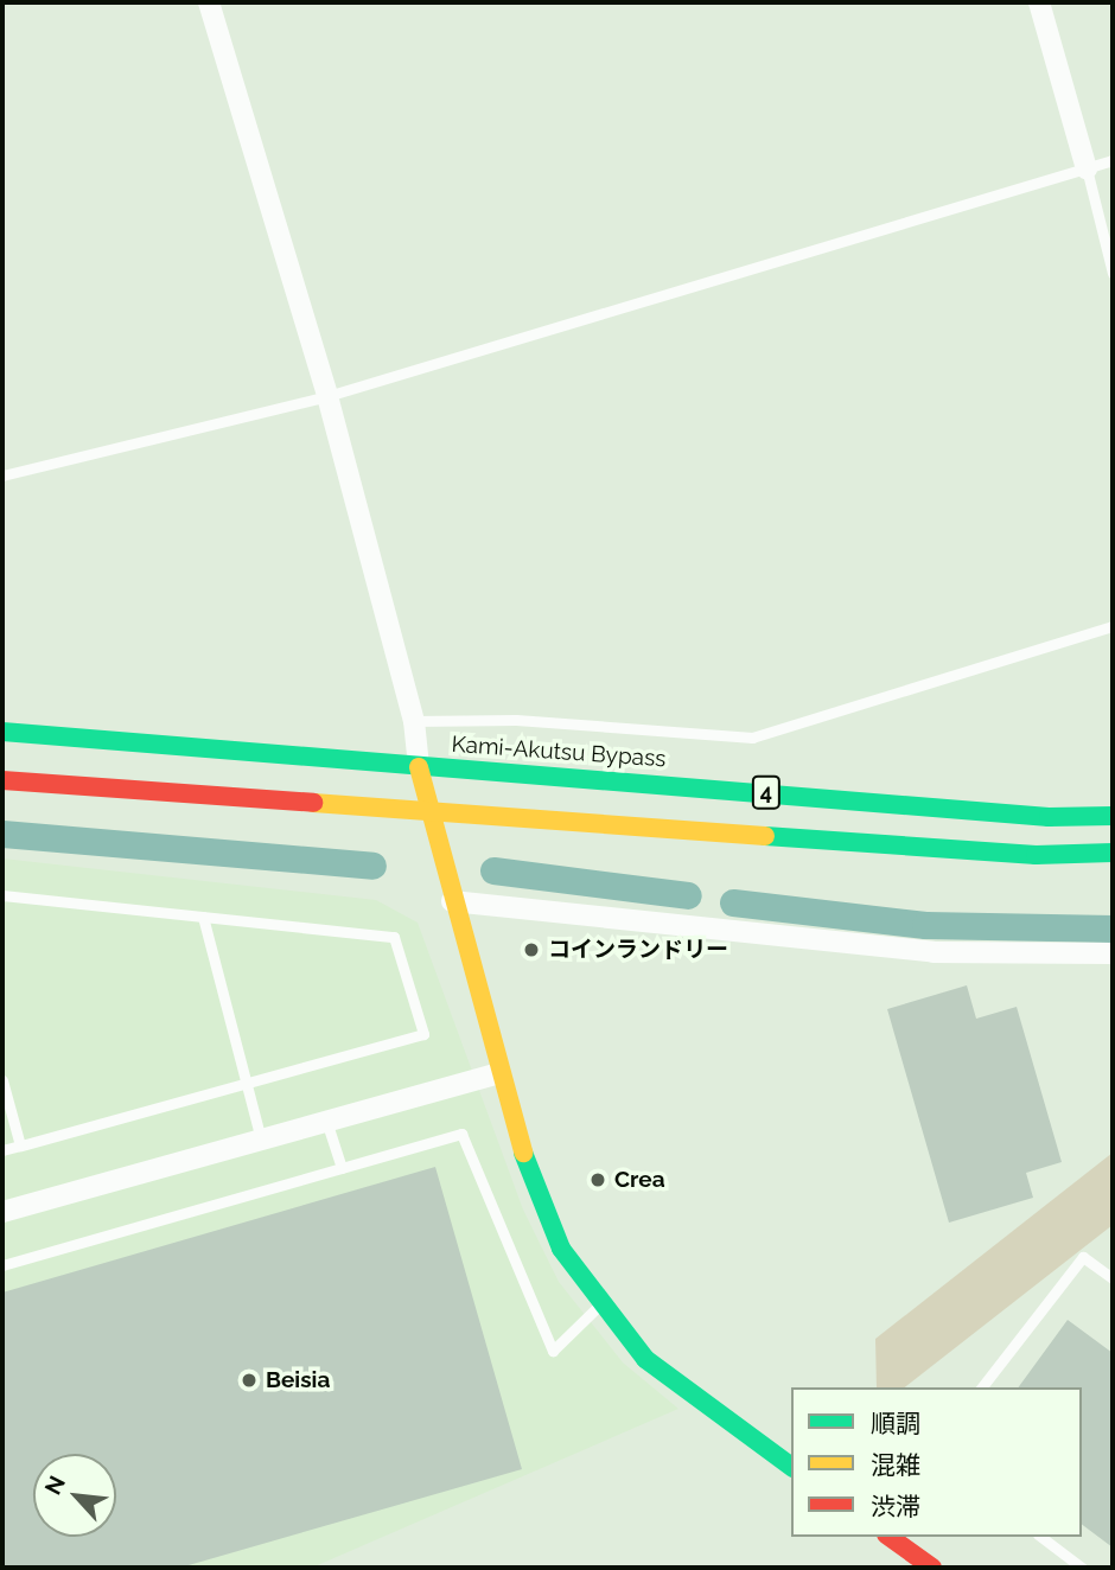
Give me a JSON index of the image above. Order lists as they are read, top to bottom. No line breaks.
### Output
{"streets":{"main road":["Kami-Akutsu Bypass","4"]},"places":["コインランドリー","Crea","Beisia"],"legend":["順調","混雑","渋滞"],"north":"top left"}
